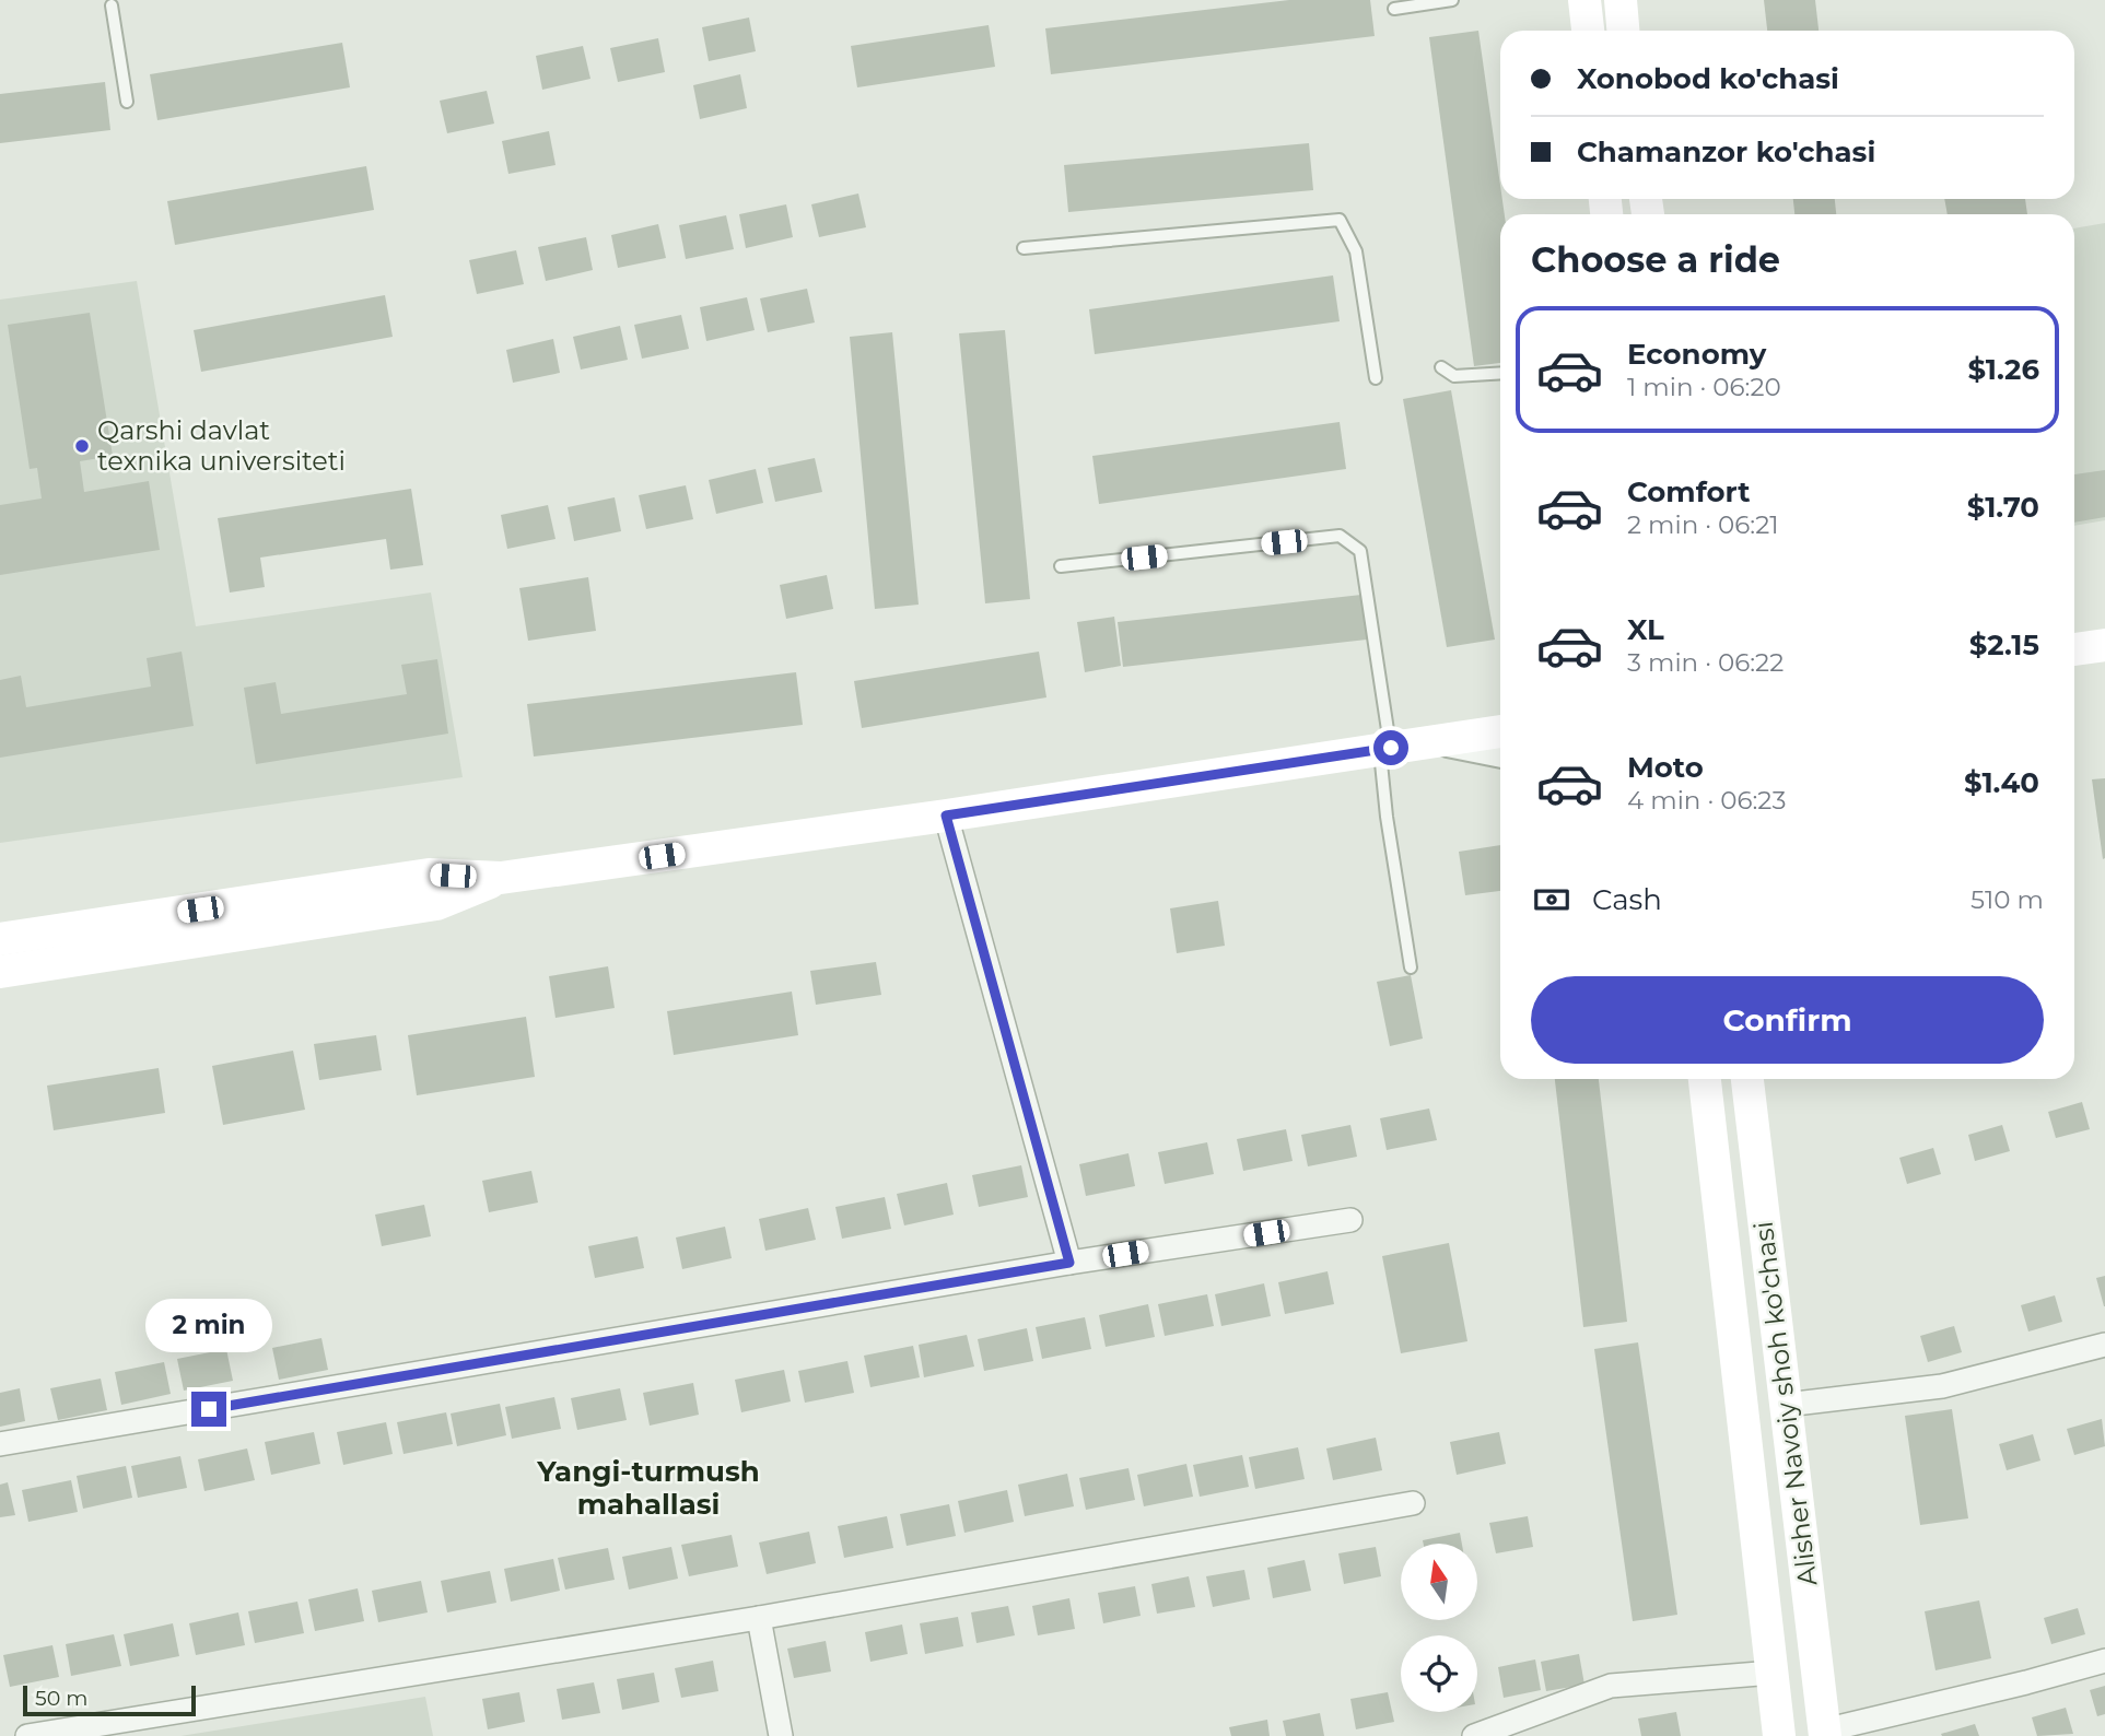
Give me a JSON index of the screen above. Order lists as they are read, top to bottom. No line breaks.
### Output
{"streets":{"main road":["Alisher Navoiy shoh ko'chasi"]},"districts":["Yangi-turmush mahallasi"],"places":["Qarshi davlat texnika universiteti"],"scale_bar":"50 m","north":"top","page":{"banner":["Xonobod ko'chasi","Chamanzor ko'chasi"],"heading":"Choose a ride","list":[{"name":"Economy","note":"1 min · 06:20","value":"$1.26"},{"name":"Comfort","note":"2 min · 06:21","value":"$1.70"},{"name":"XL","note":"3 min · 06:22","value":"$2.15"},{"name":"Moto","note":"4 min · 06:23","value":"$1.40"}],"pay":["Cash","510 m"],"buttons":"Confirm","bubble":"2 min","scale":"50 m"}}
